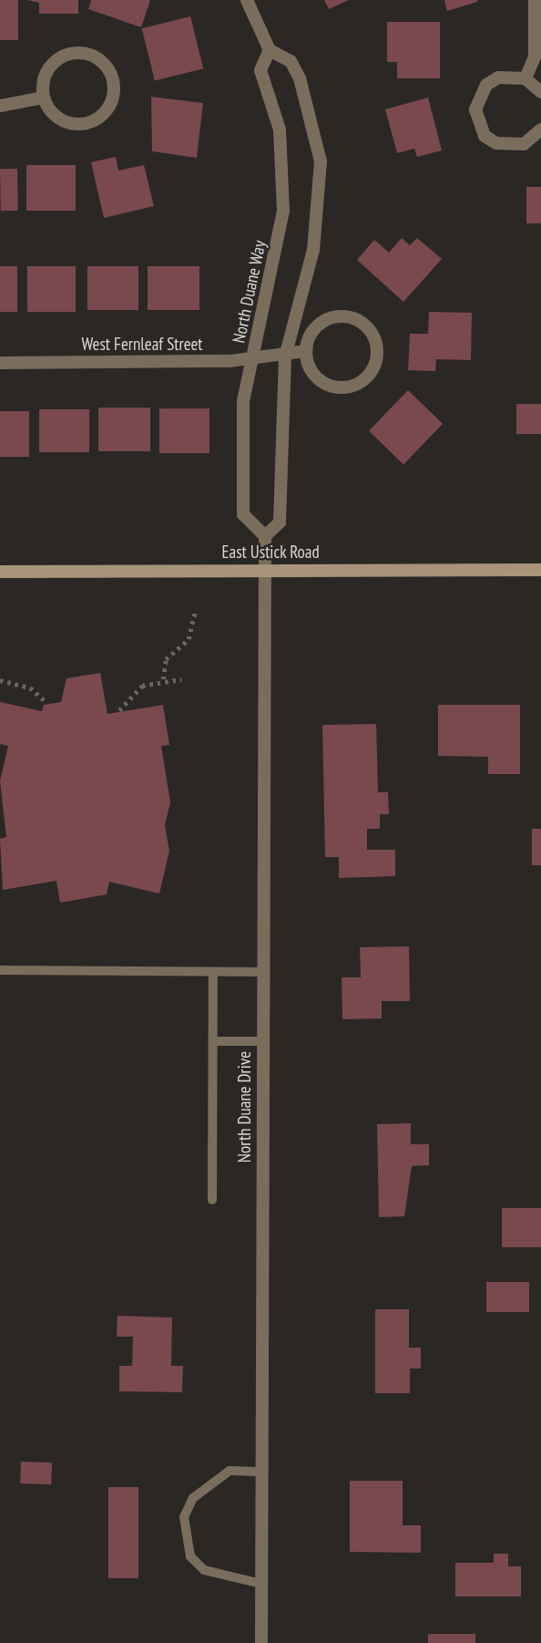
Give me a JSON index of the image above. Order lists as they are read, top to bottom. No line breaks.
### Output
{"streets":{"main road":["East Ustick Road"],"street":["North Duane Way","West Fernleaf Street","North Duane Drive"]},"crossings":[["North Duane Way","West Fernleaf Street"],["East Ustick Road","North Duane Drive"]]}
